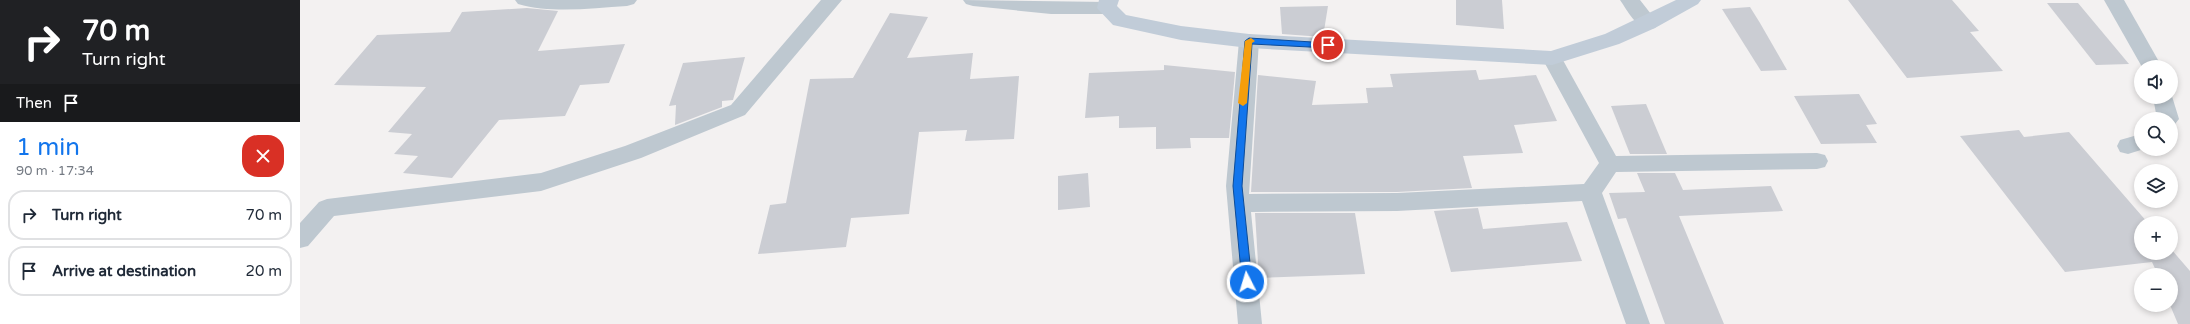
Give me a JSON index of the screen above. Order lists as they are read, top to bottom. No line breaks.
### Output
{"page":{"turn":["70 m","Turn right"],"map_buttons":["+","−"],"then":"Then","heading":["1 min","90 m · 17:34"],"list":[{"name":"Turn right","value":"70 m"},{"name":"Arrive at destination","value":"20 m"}]}}
